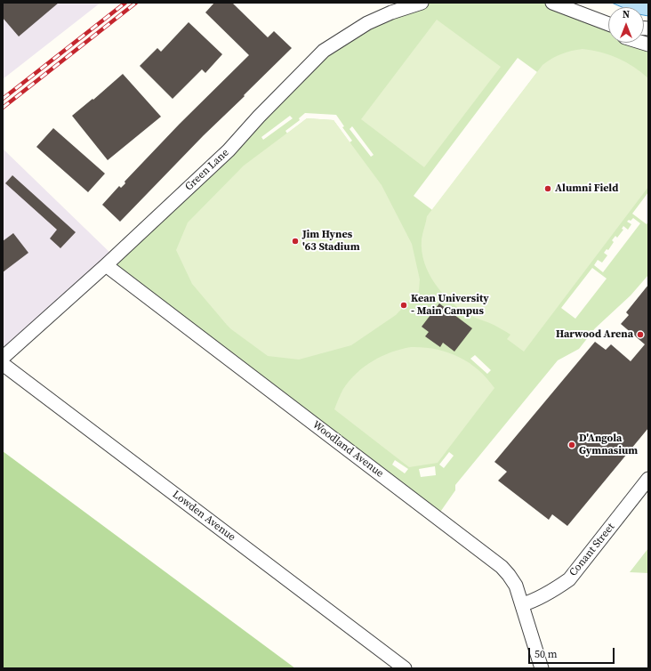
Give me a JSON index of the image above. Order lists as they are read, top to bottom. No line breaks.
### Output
{"streets":{"street":["Green Lane","Woodland Avenue","Lowden Avenue","Conant Street"]},"crossings":[["Green Lane","Woodland Avenue"],["Woodland Avenue","Conant Street"]],"places":["Alumni Field","Jim Hynes '63 Stadium","Kean University - Main Campus","Harwood Arena","D'Angola Gymnasium"],"scale_bar":"50 m","north":"top"}
